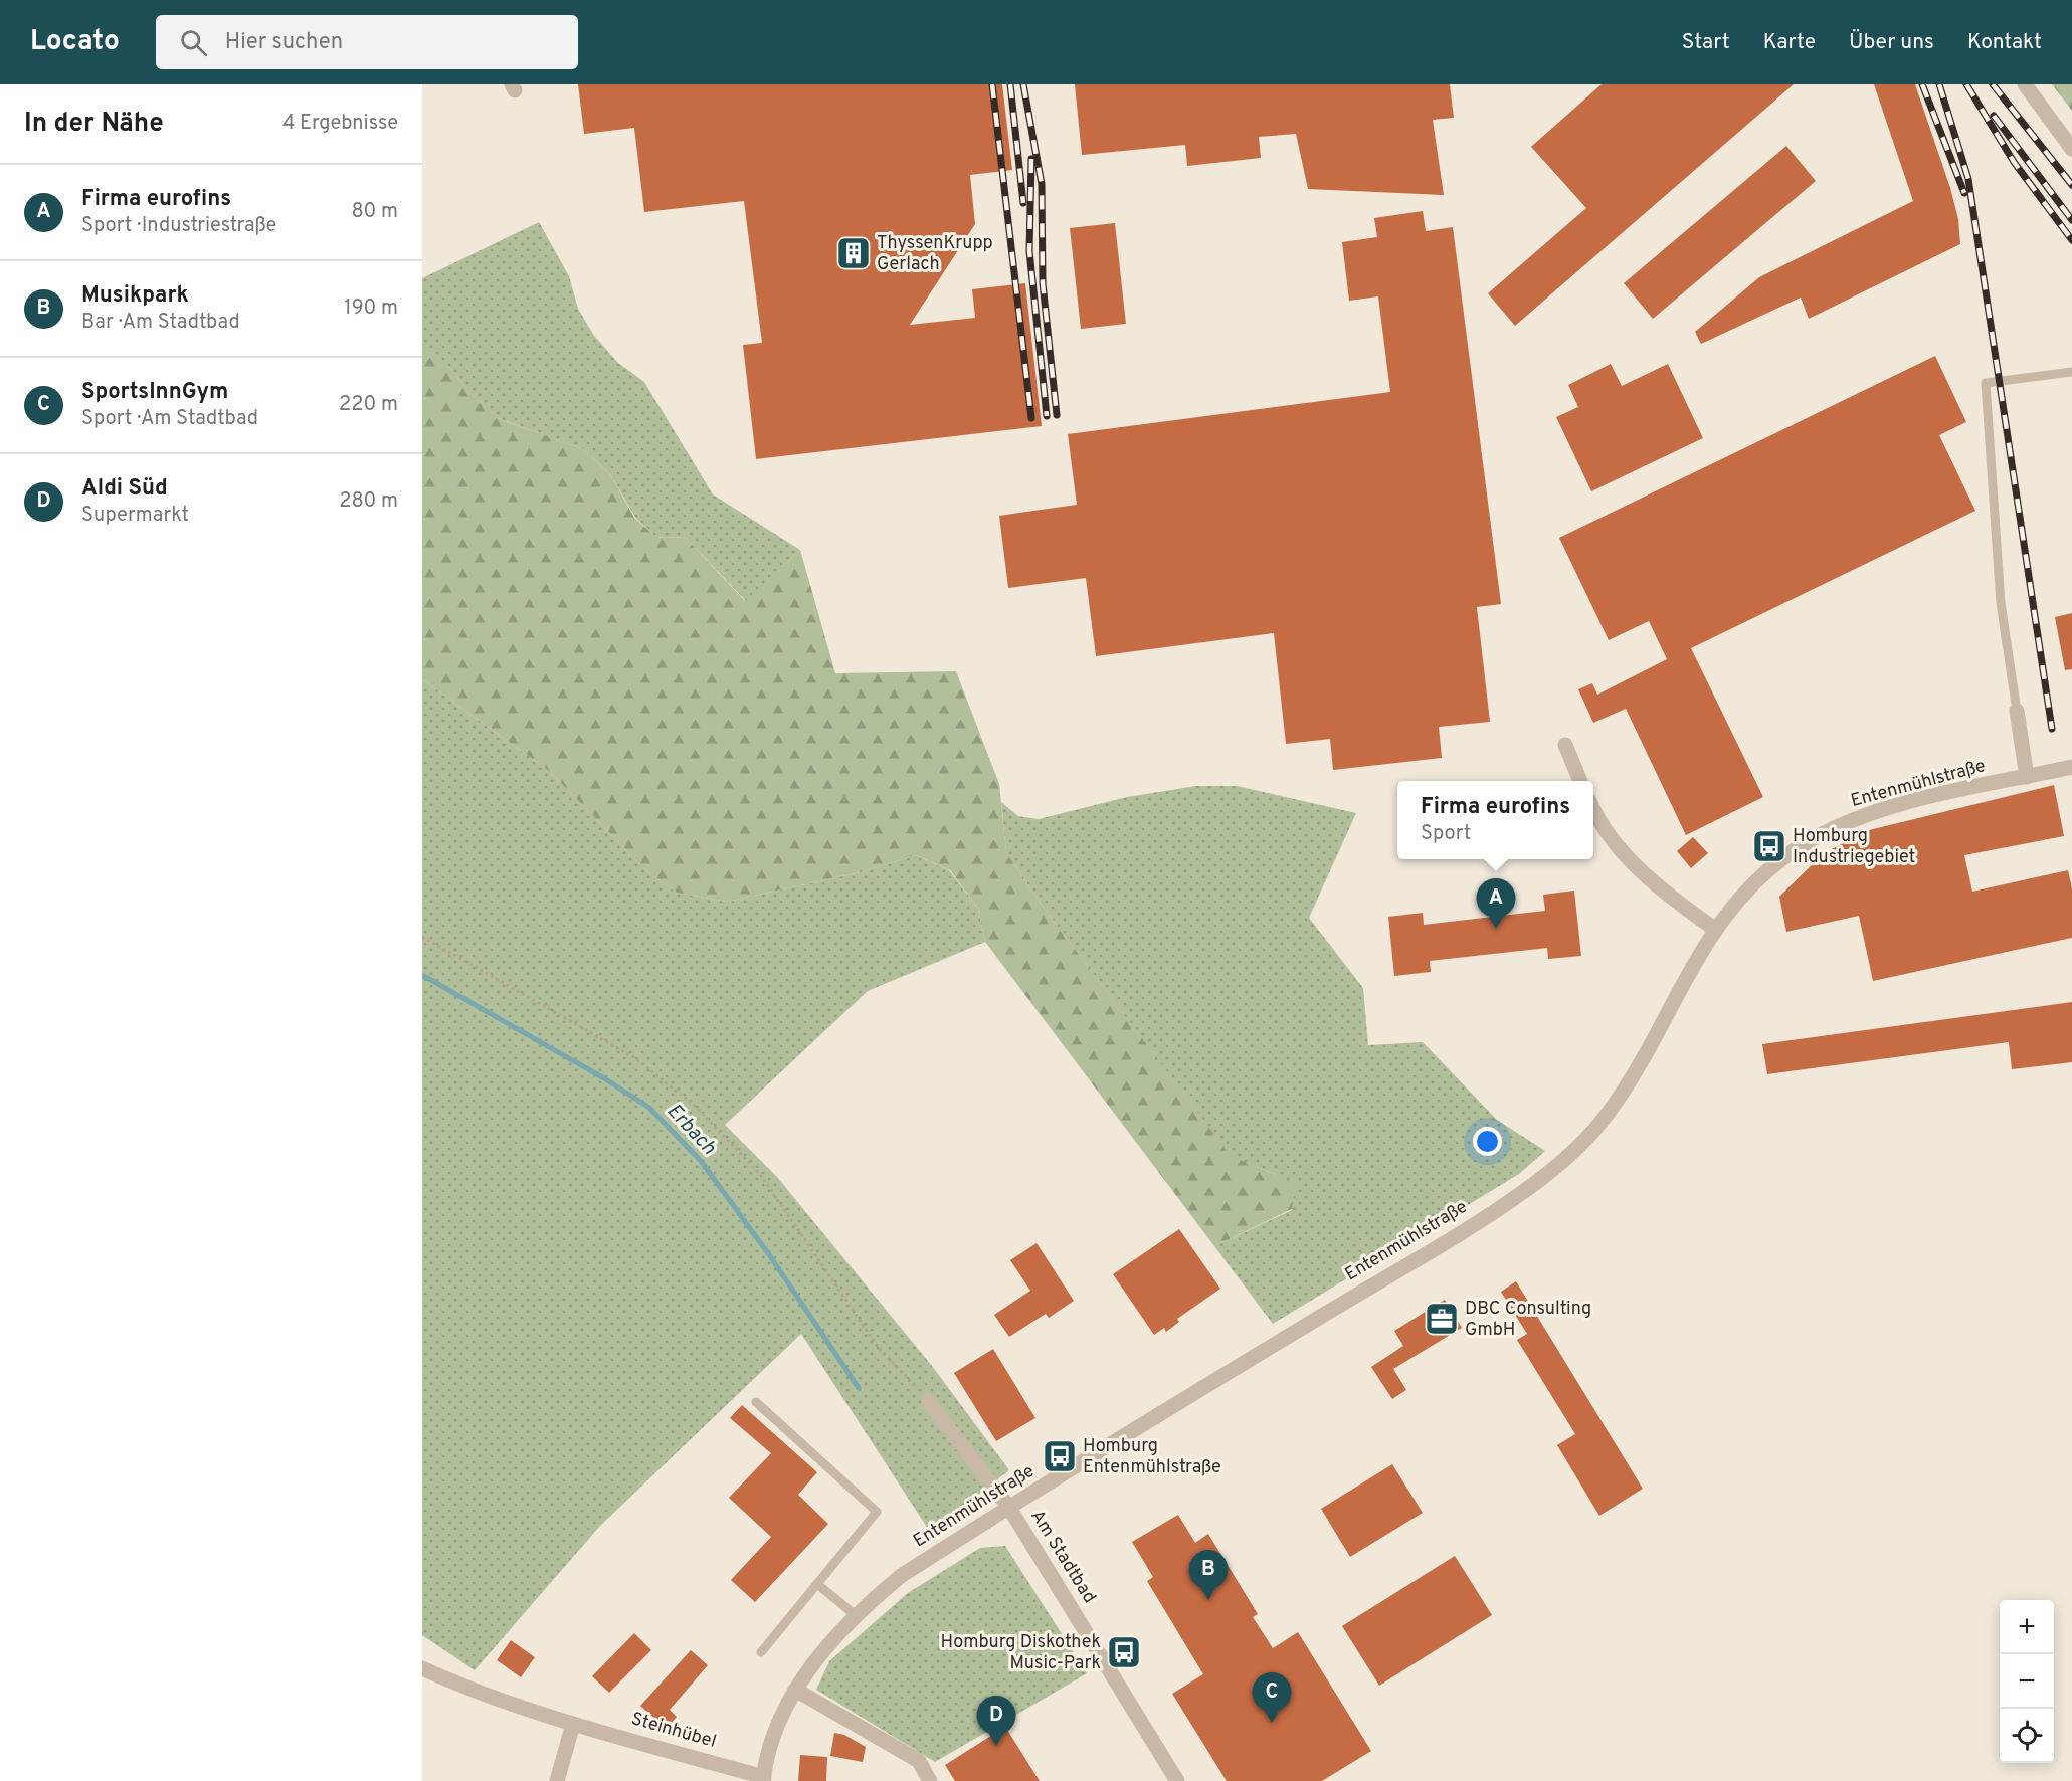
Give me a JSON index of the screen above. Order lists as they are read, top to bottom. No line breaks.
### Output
{"streets":{"street":["Entenmühlstraße","Am Stadtbad","Steinhübel"]},"crossings":[["Entenmühlstraße","Am Stadtbad"],["Entenmühlstraße","Steinhübel"]],"water":["Erbach"],"places":{"building":["ThyssenKrupp Gerlach"],"bus stop":["Homburg Industriegebiet","Homburg Entenmühlstraße","Homburg Diskothek Music-Park"],"office":["DBC Consulting GmbH"]},"page":{"header":"Locato","search":"Hier suchen","nav":["Start","Karte","Über uns","Kontakt"],"heading":["In der Nähe","4 Ergebnisse"],"list":[{"mark":"A","name":"Firma eurofins","note":"Sport · Industriestraße","value":"80 m"},{"mark":"B","name":"Musikpark","note":"Bar · Am Stadtbad","value":"190 m"},{"mark":"C","name":"SportsInnGym","note":"Sport · Am Stadtbad","value":"220 m"},{"mark":"D","name":"Aldi Süd","note":"Supermarkt","value":"280 m"}],"popup":["Firma eurofins","Sport"],"pins":["A","B","C","D"],"map_buttons":["+","−"]}}
